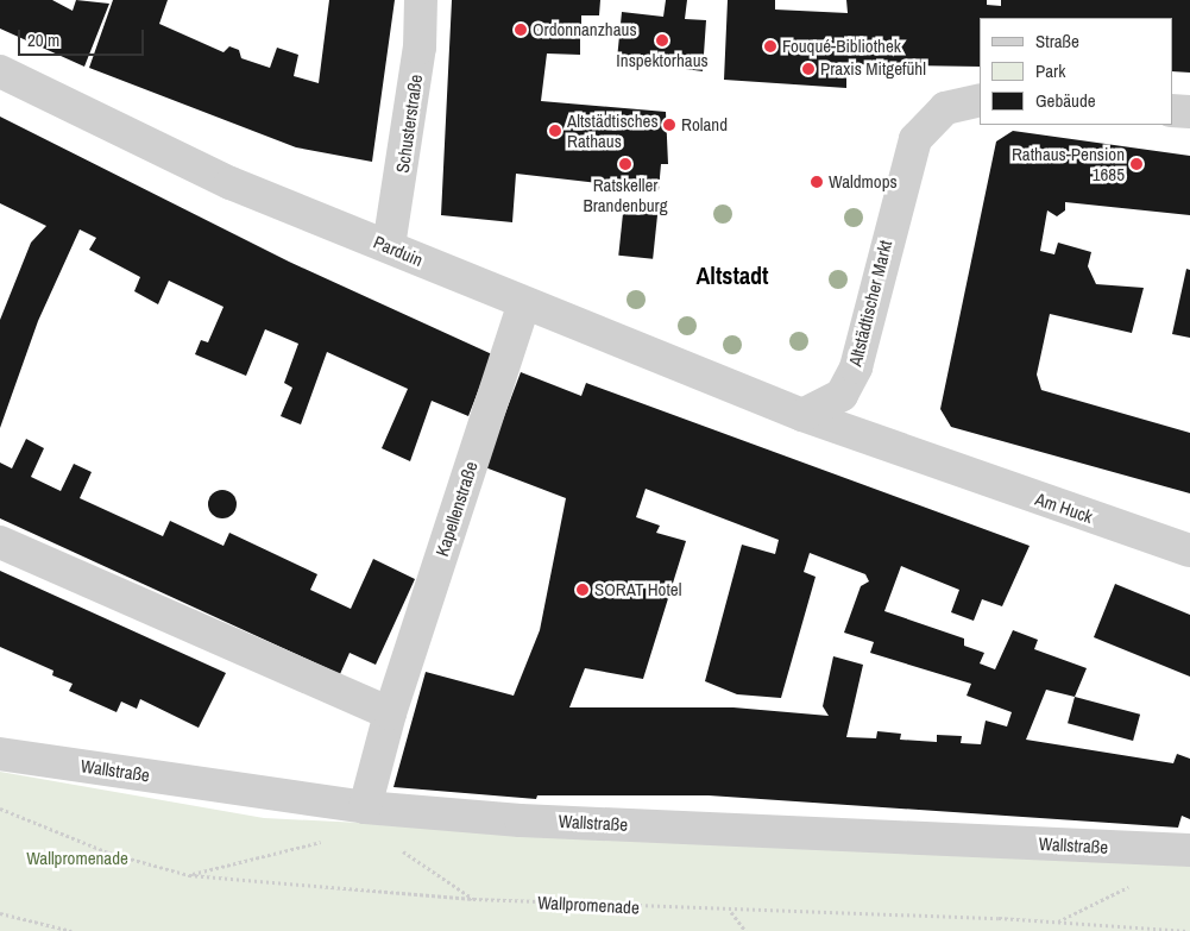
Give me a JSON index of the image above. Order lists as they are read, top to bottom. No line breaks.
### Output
{"streets":{"street":["Schusterstraße","Parduin","Altstädtischer Markt","Am Huck","Kapellenstraße","Wallstraße"],"path":["Wallpromenade"]},"crossings":[["Schusterstraße","Parduin"],["Parduin","Altstädtischer Markt"],["Parduin","Am Huck"],["Parduin","Kapellenstraße"],["Altstädtischer Markt","Am Huck"],["Kapellenstraße","Wallstraße"]],"districts":["Altstadt"],"parks":["Wallpromenade"],"places":["Ordonnanzhaus","Inspektorhaus","Fouqué-Bibliothek","Praxis Mitgefühl","Roland","Altstädtisches Rathaus","Ratskeller Brandenburg","Rathaus-Pension 1685","Waldmops","SORAT Hotel"],"legend":["Straße","Park","Gebäude"],"scale_bar":"20 m"}
